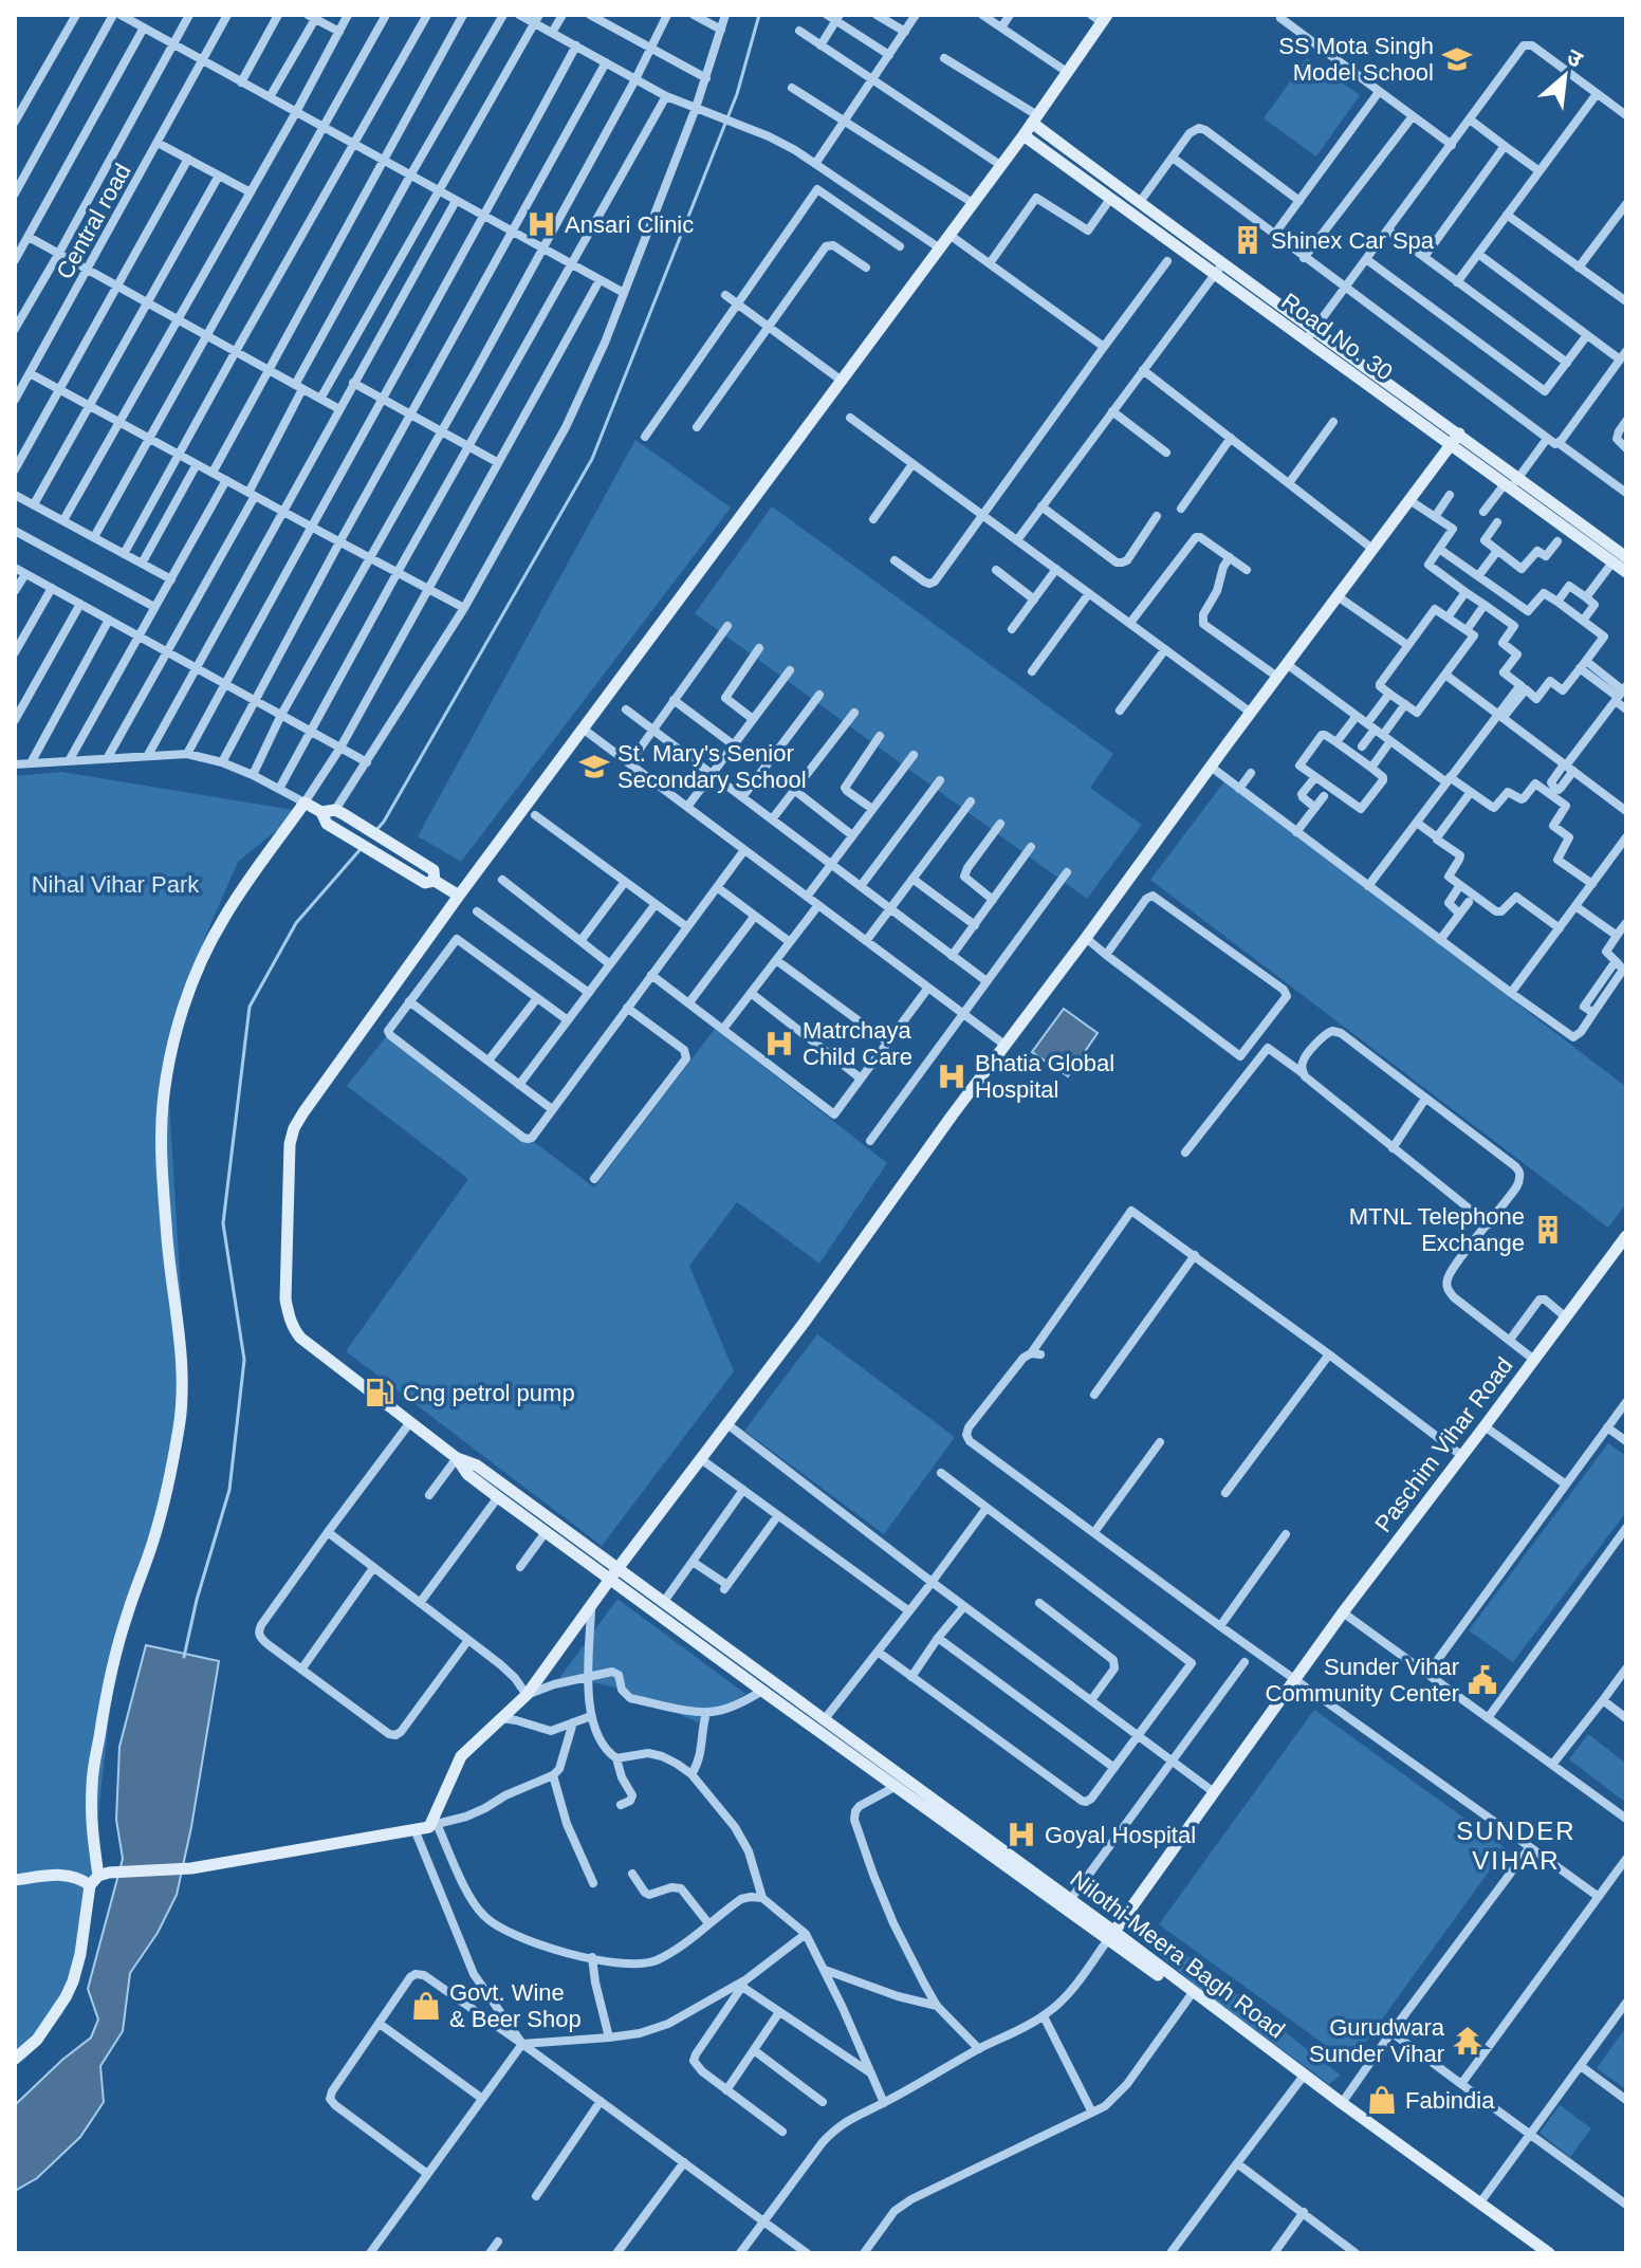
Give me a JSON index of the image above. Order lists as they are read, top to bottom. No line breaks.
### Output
{"streets":{"street":["Central road","Road No. 30","Paschim Vihar Road","Nilothi-Meera Bagh Road"]},"crossings":[["Paschim Vihar Road","Nilothi-Meera Bagh Road"]],"districts":["SUNDER VIHAR"],"parks":["Nihal Vihar Park"],"places":{"school or university":["SS Mota Singh Model School","St. Mary's Senior Secondary School"],"hospital":["Ansari Clinic","Matrchaya Child Care","Bhatia Global Hospital","Goyal Hospital"],"building":["Shinex Car Spa","MTNL Telephone Exchange"],"fuel station":["Cng petrol pump"],"public building":["Sunder Vihar Community Center"],"shop":["Govt. Wine & Beer Shop","Fabindia"],"temple":["Gurudwara Sunder Vihar"]},"north":"top right"}
